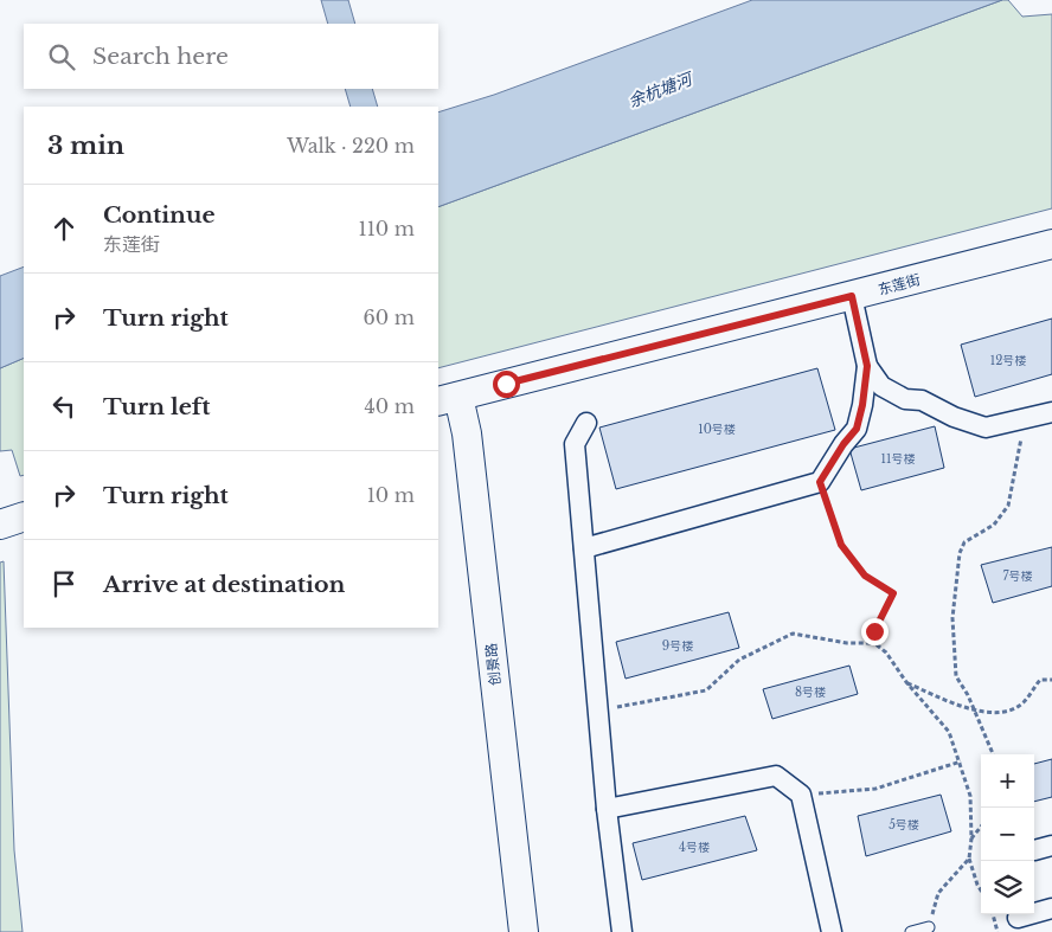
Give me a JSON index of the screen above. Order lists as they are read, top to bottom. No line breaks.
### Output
{"streets":{"street":["东莲街","创景路"]},"crossings":[["东莲街","创景路"]],"water":["余杭塘河"],"house_numbers":["12号楼","10号楼","11号楼","7号楼","9号楼","8号楼","5号楼","4号楼"],"page":{"search":"Search here","heading":["3 min","Walk · 220 m"],"list":[["Continue","东莲街","110 m"],["Turn right","60 m"],["Turn left","40 m"],["Turn right","10 m"],"Arrive at destination"],"map_buttons":["+","−"]}}
